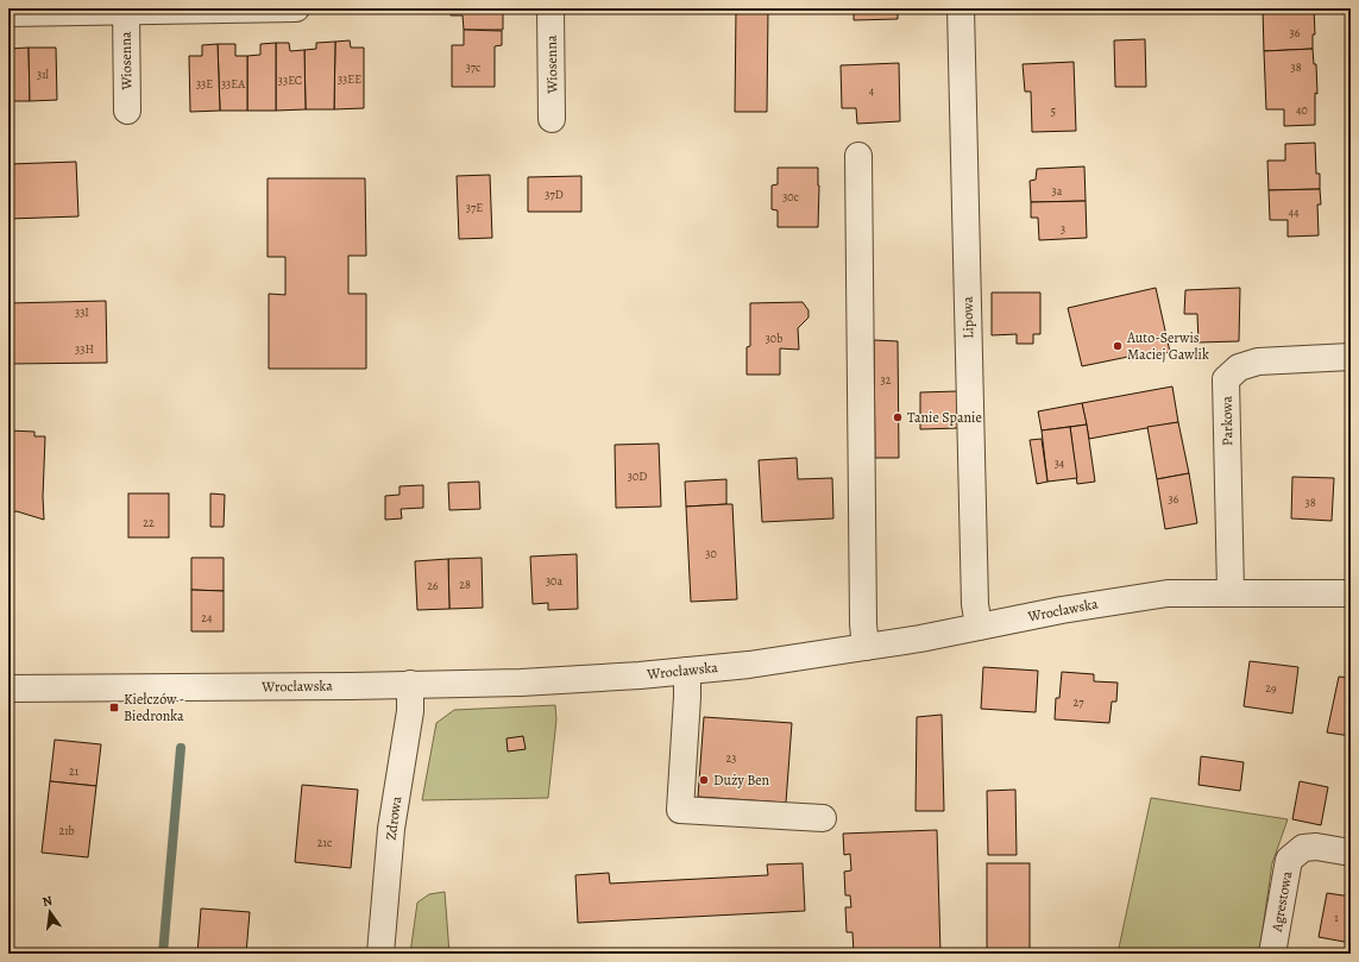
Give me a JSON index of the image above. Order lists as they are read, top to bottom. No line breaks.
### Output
{"streets":{"street":["Wiosenna","Lipowa","Parkowa","Wrocławska","Zdrowa","Agrestowa"]},"crossings":[["Lipowa","Wrocławska"],["Parkowa","Wrocławska"],["Wrocławska","Zdrowa"]],"places":{"other":["Auto-Serwis Maciej Gawlik","Tanie Spanie","Duży Ben"],"transit":["Kiełczów - Biedronka"]},"house_numbers":["36","37c","38","31l","33EE","33EC","33E","33EA","4","40","5","3a","37D","30c","37E","44","3","33I","30b","33H","32","34","30D","36","38","22","30","30a","28","26","24","29","27","23","21","21b","21c","1"],"north":"top"}
